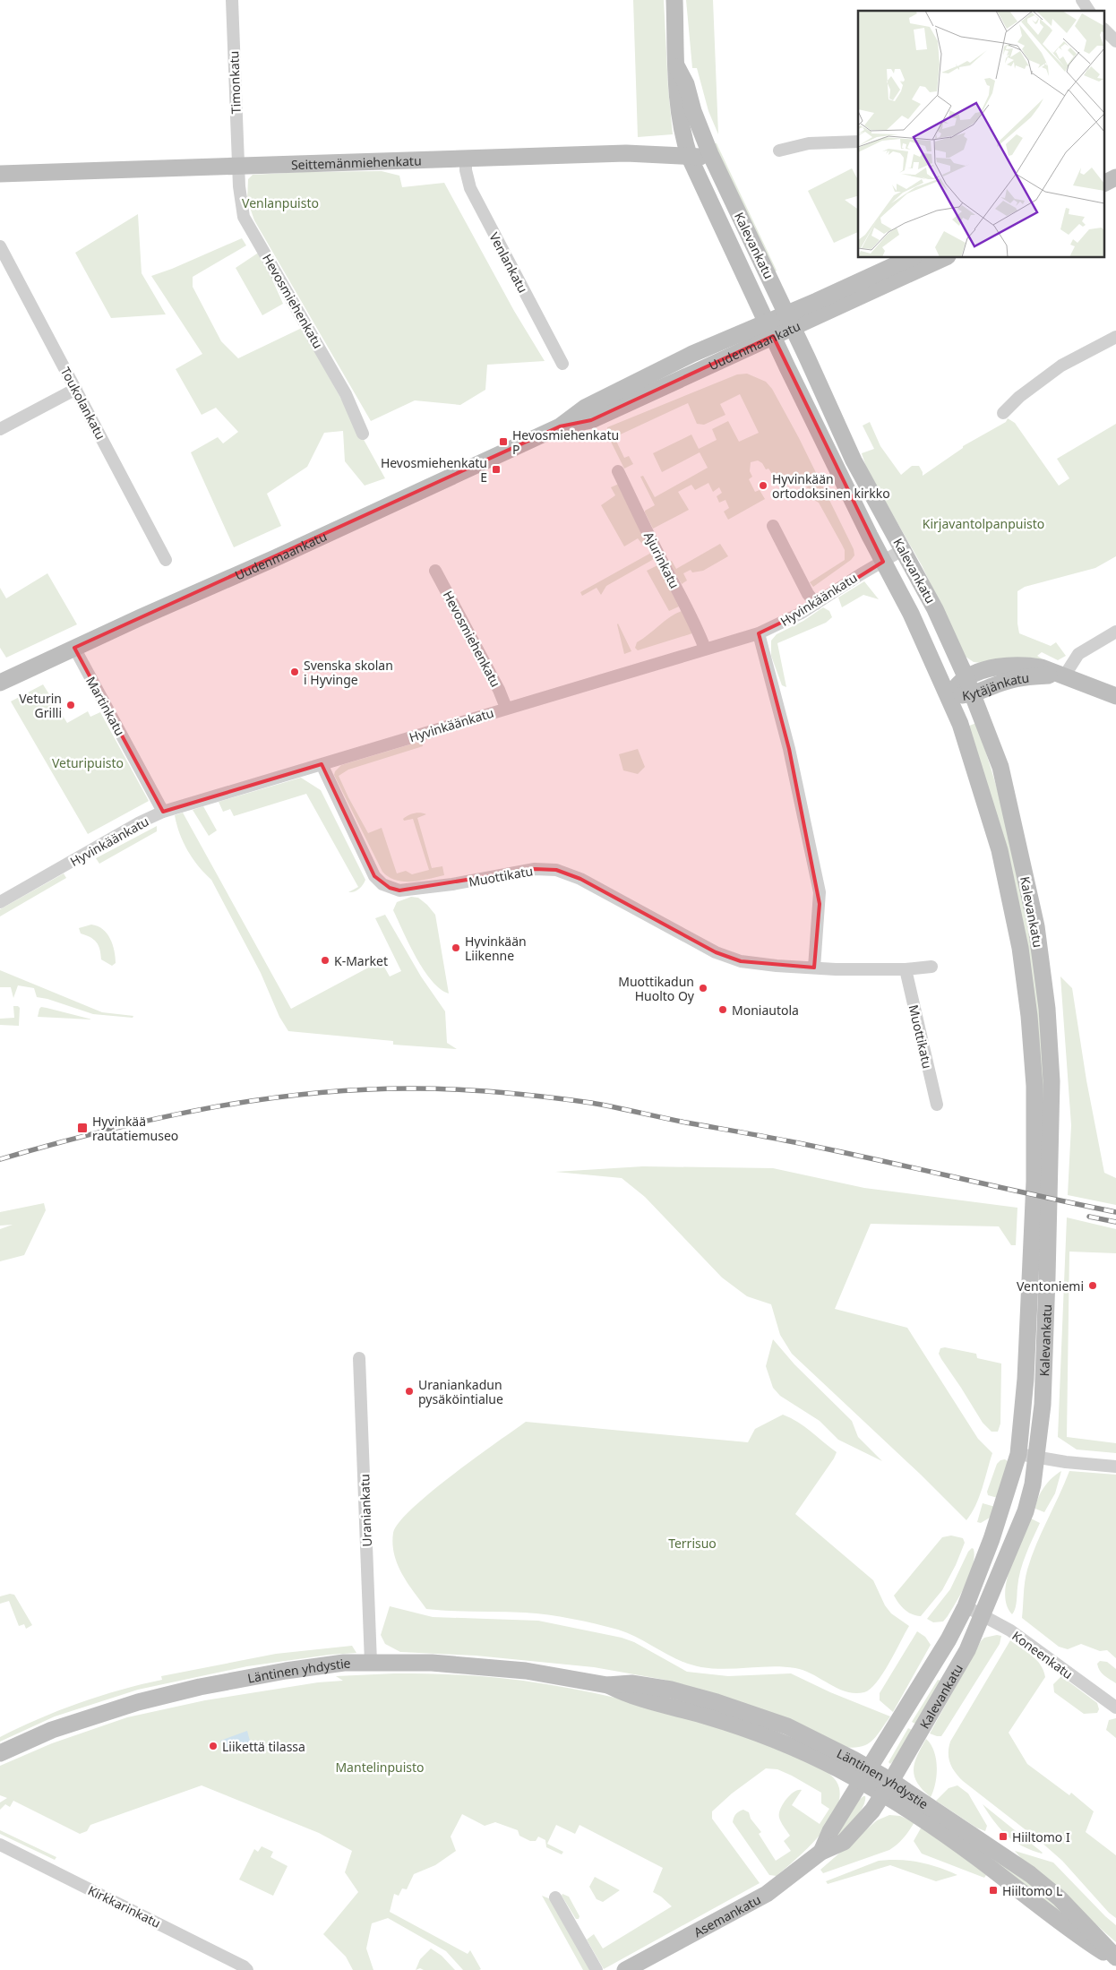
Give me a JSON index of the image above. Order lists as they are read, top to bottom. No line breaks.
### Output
{"streets":{"main road":["Seittemänmiehenkatu","Kalevankatu","Uudenmaankatu","Kytäjänkatu","Läntinen yhdystie","Asemankatu"],"street":["Timonkatu","Venlankatu","Hevosmiehenkatu","Toukolankatu","Ajurinkatu","Hyvinkäänkatu","Martinkatu","Muottikatu","Uraniankatu","Koneenkatu","Kirkkarinkatu"]},"crossings":[["Timonkatu","Seittemänmiehenkatu"],["Timonkatu","Hevosmiehenkatu"],["Seittemänmiehenkatu","Kalevankatu"],["Seittemänmiehenkatu","Venlankatu"],["Seittemänmiehenkatu","Hevosmiehenkatu"],["Kalevankatu","Uudenmaankatu"],["Kalevankatu","Hyvinkäänkatu"],["Kalevankatu","Kytäjänkatu"],["Kalevankatu","Koneenkatu"],["Kalevankatu","Läntinen yhdystie"],["Kalevankatu","Asemankatu"],["Hevosmiehenkatu","Hyvinkäänkatu"],["Uudenmaankatu","Martinkatu"],["Ajurinkatu","Hyvinkäänkatu"],["Hyvinkäänkatu","Martinkatu"],["Hyvinkäänkatu","Muottikatu"],["Uraniankatu","Läntinen yhdystie"],["Läntinen yhdystie","Asemankatu"]],"parks":["Venlanpuisto","Kirjavantolpanpuisto","Veturipuisto","Terrisuo","Mantelinpuisto"],"places":{"transit":["Hevosmiehenkatu P","Hevosmiehenkatu E","Hyvinkää rautatiemuseo","Hiiltomo I","Hiiltomo L"],"other":["Hyvinkään ortodoksinen kirkko","Svenska skolan i Hyvinge","Veturin Grilli","Hyvinkään Liikenne","K-Market","Muottikadun Huolto Oy","Moniautola","Ventoniemi","Uraniankadun pysäköintialue","Liikettä tilassa"]}}
